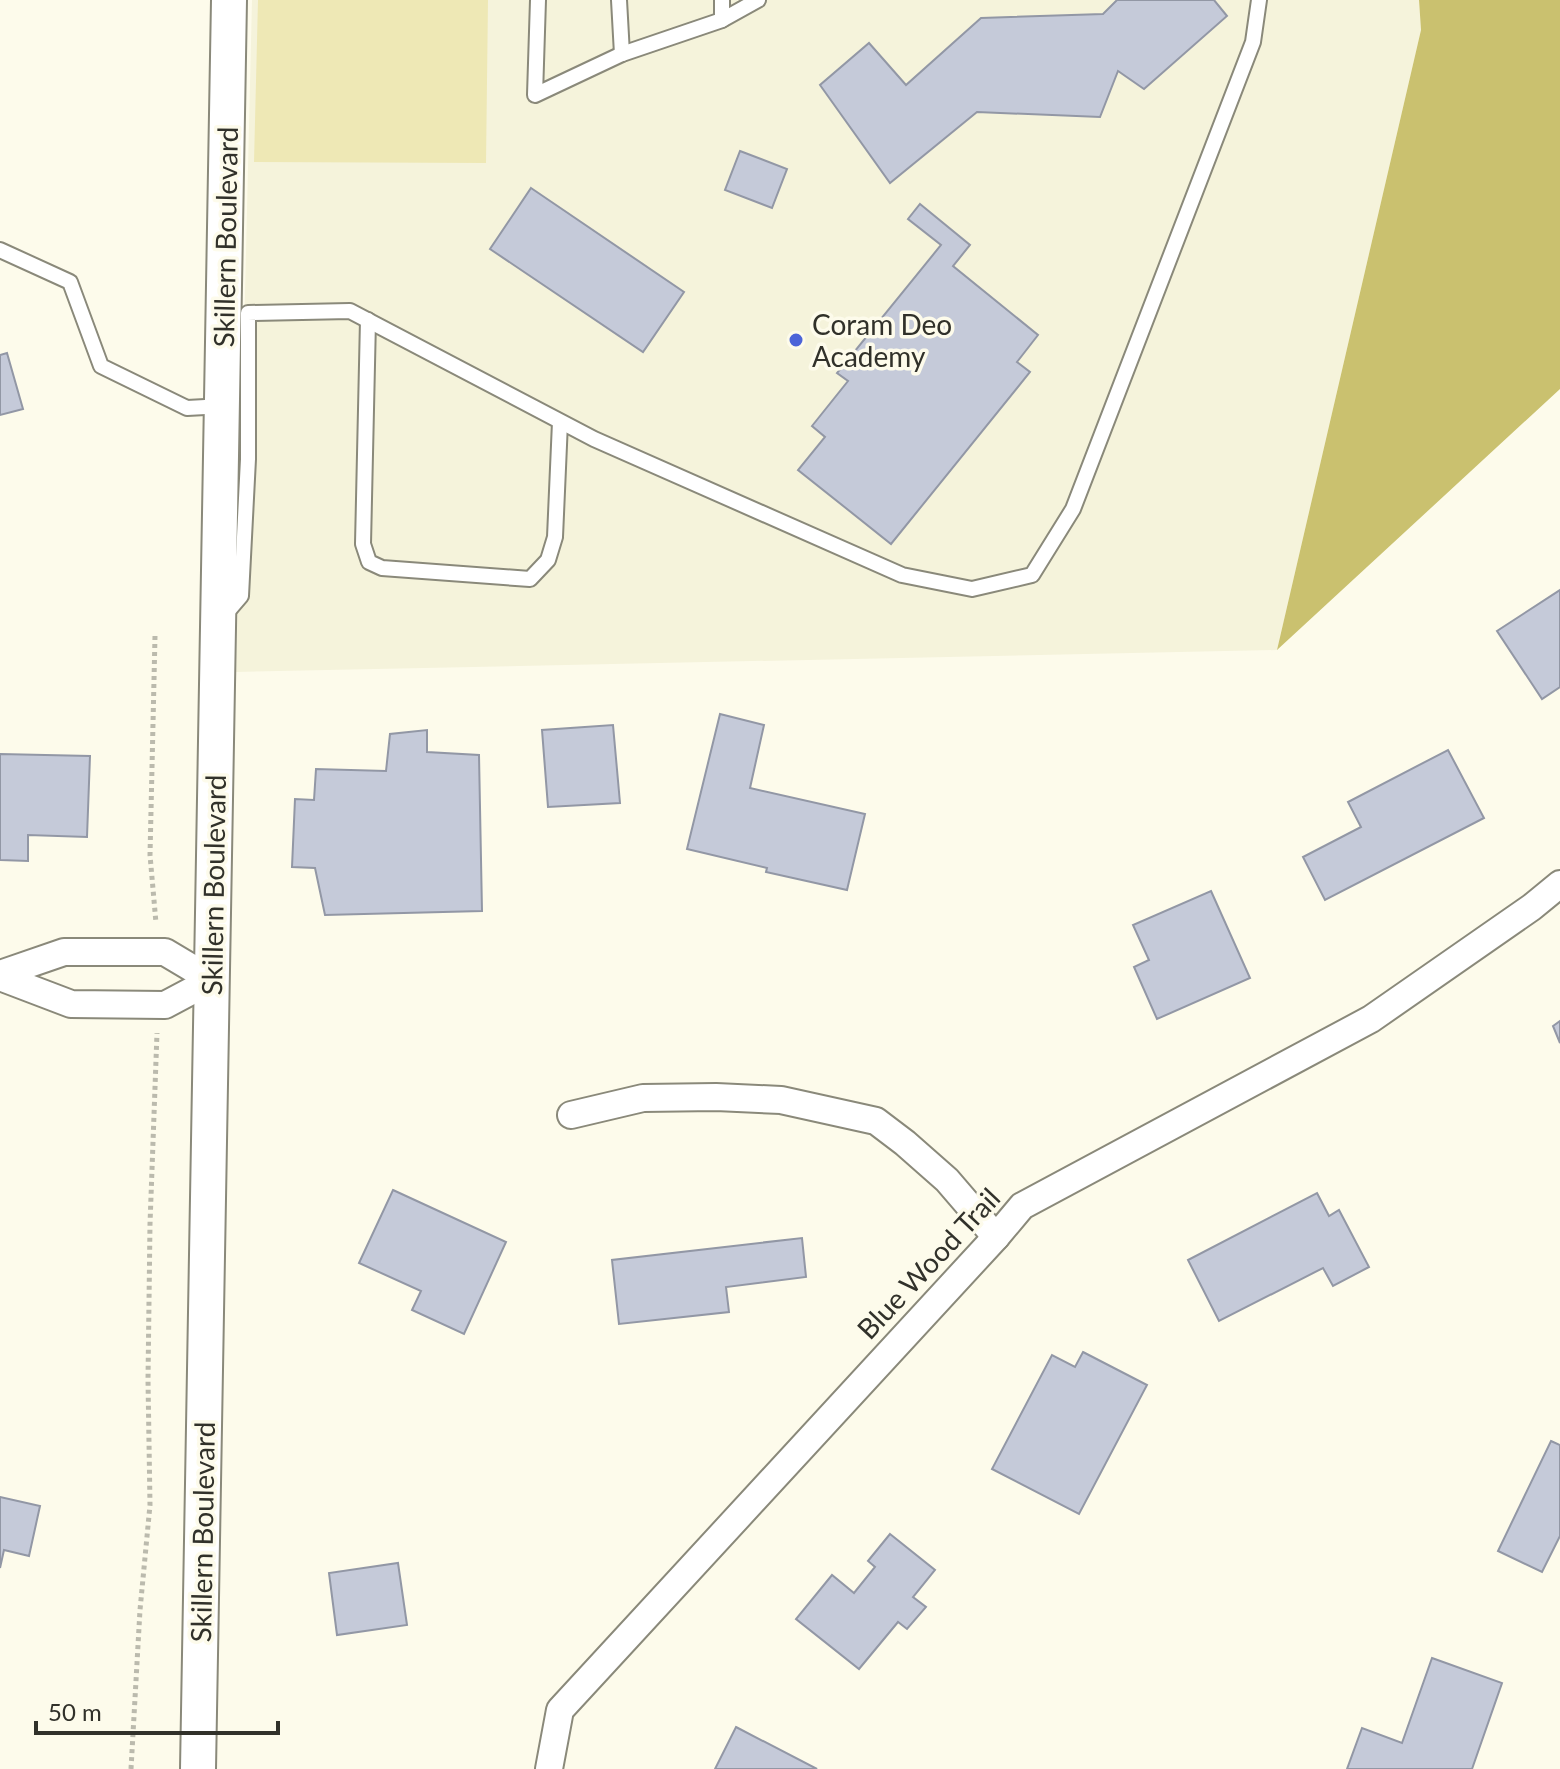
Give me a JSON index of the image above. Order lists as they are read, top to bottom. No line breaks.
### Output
{"streets":{"street":["Skillern Boulevard","Blue Wood Trail"]},"places":["Coram Deo Academy"],"scale_bar":"50 m"}
